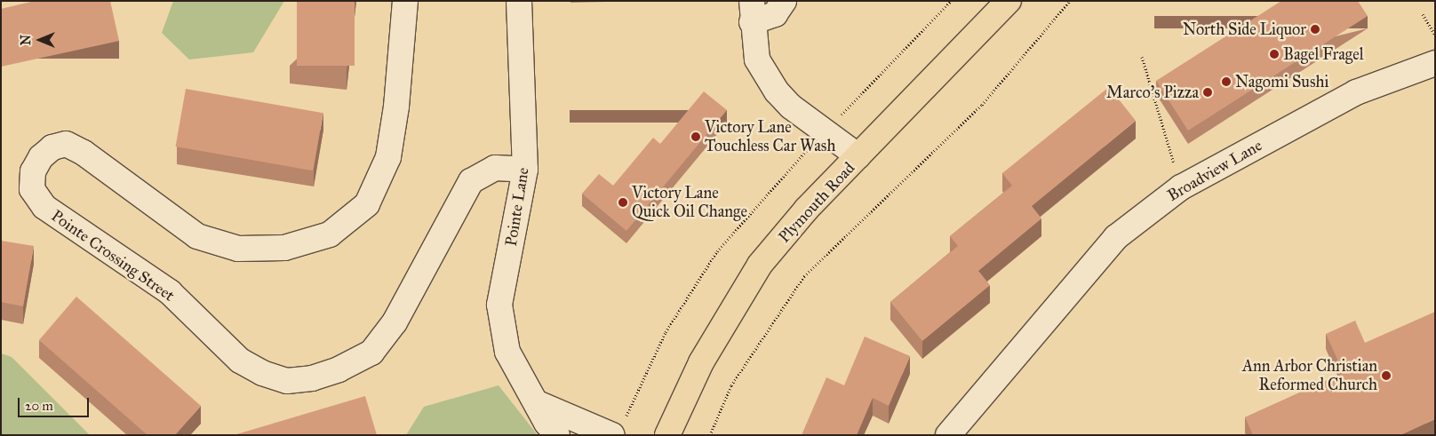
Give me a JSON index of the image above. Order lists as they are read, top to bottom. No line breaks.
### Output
{"streets":{"main road":["Plymouth Road"],"street":["Broadview Lane","Pointe Lane","Pointe Crossing Street"]},"crossings":[["Pointe Lane","Pointe Crossing Street"]],"places":["North Side Liquor","Bagel Fragel","Nagomi Sushi","Marco's Pizza","Victory Lane Touchless Car Wash","Victory Lane Quick Oil Change","Ann Arbor Christian Reformed Church"],"scale_bar":"20 m","north":"left"}
